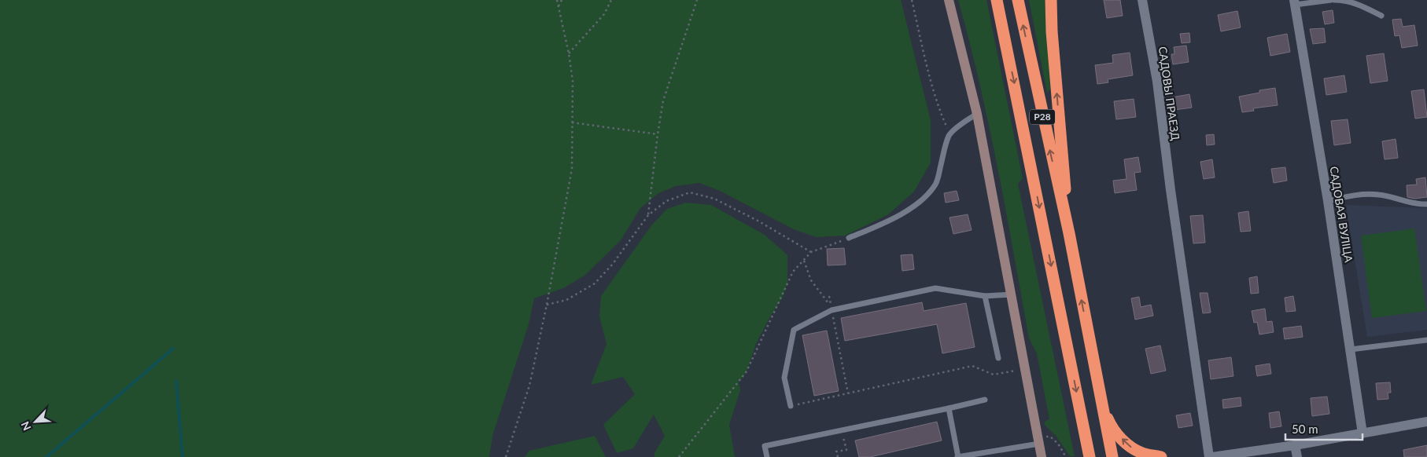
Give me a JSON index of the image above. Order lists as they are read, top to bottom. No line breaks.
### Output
{"streets":{"highway":["Р28"],"street":["САДОВЫ ПРАЕЗД","САДОВАЯ ВУЛІЦА"]},"scale_bar":"50 m","north":"bottom left"}
